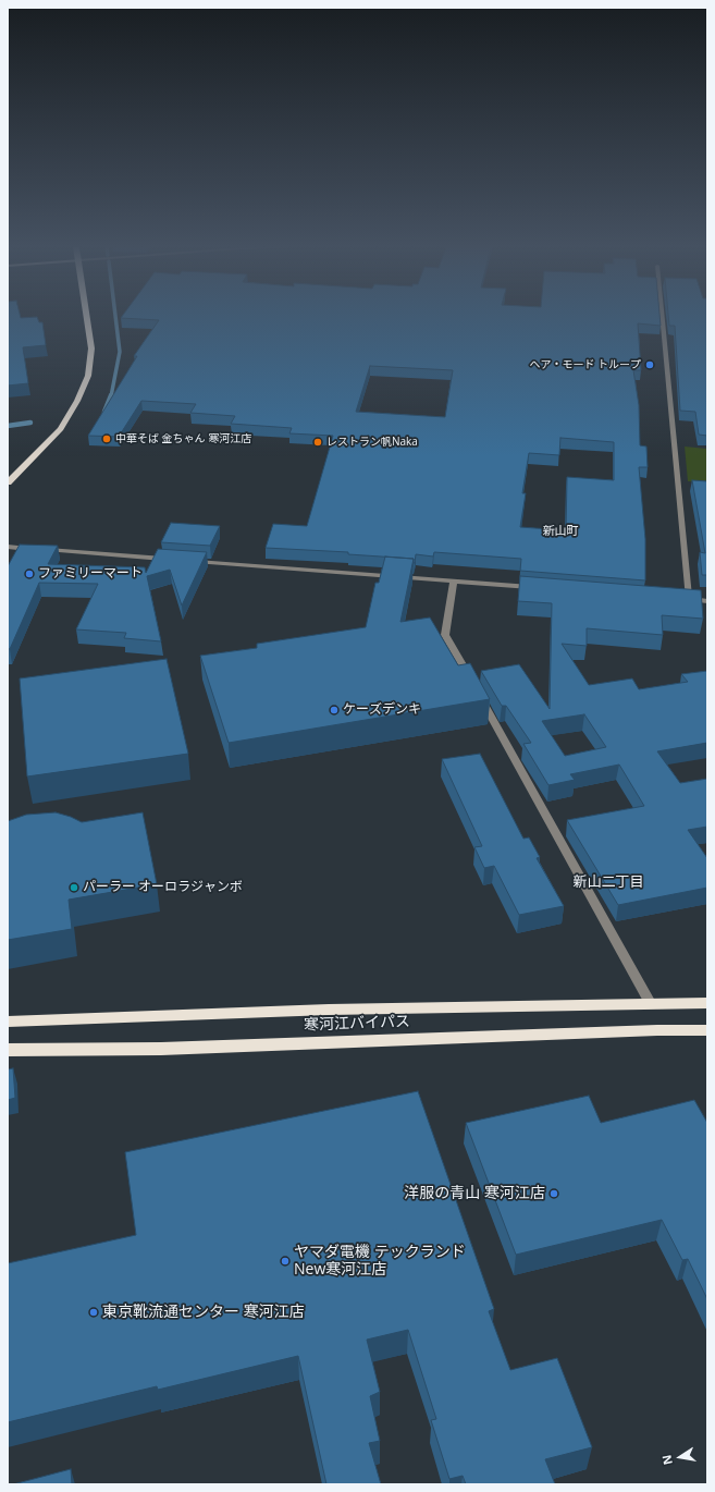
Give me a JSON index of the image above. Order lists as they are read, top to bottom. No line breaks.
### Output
{"streets":{"highway":["寒河江バイパス"]},"districts":["新山町","新山二丁目"],"places":["ヘア・モード トループ","中華そば 金ちゃん 寒河江店","レストラン帆Naka","ファミリーマート","ケーズデンキ","パーラー オーロラジャンボ","洋服の青山 寒河江店","ヤマダ電機 テックランド New寒河江店","東京靴流通センター 寒河江店"],"north":"left"}
